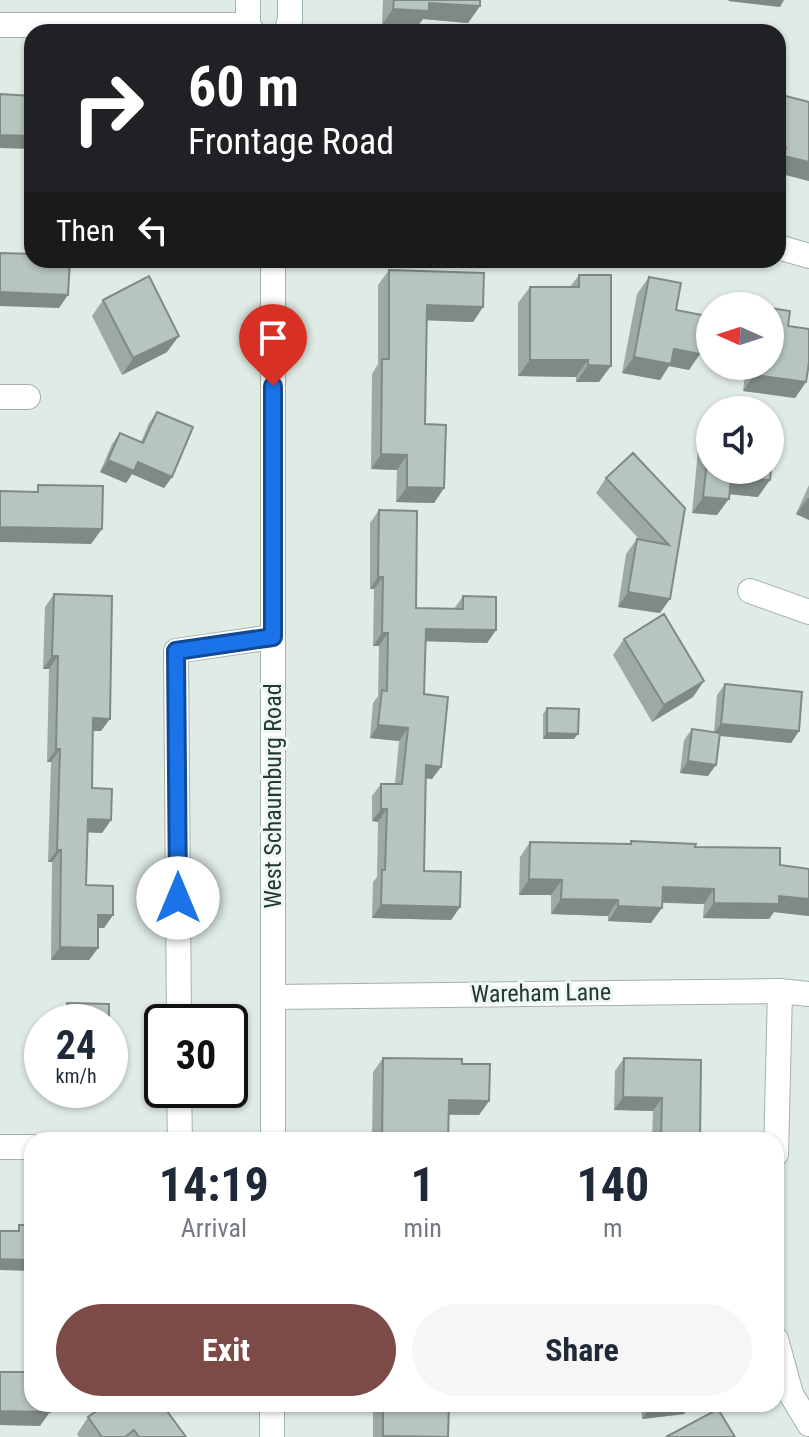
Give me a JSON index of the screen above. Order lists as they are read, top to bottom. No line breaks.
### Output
{"streets":{"street":["West Schaumburg Road","Wareham Lane"]},"crossings":[["West Schaumburg Road","Wareham Lane"]],"north":"left","page":{"turn":["60 m","Frontage Road"],"then":"Then","speed":"24 km/h","limit":"30","eta":["14:19","Arrival","1","min","140","m"],"buttons":["Exit","Share"]}}
